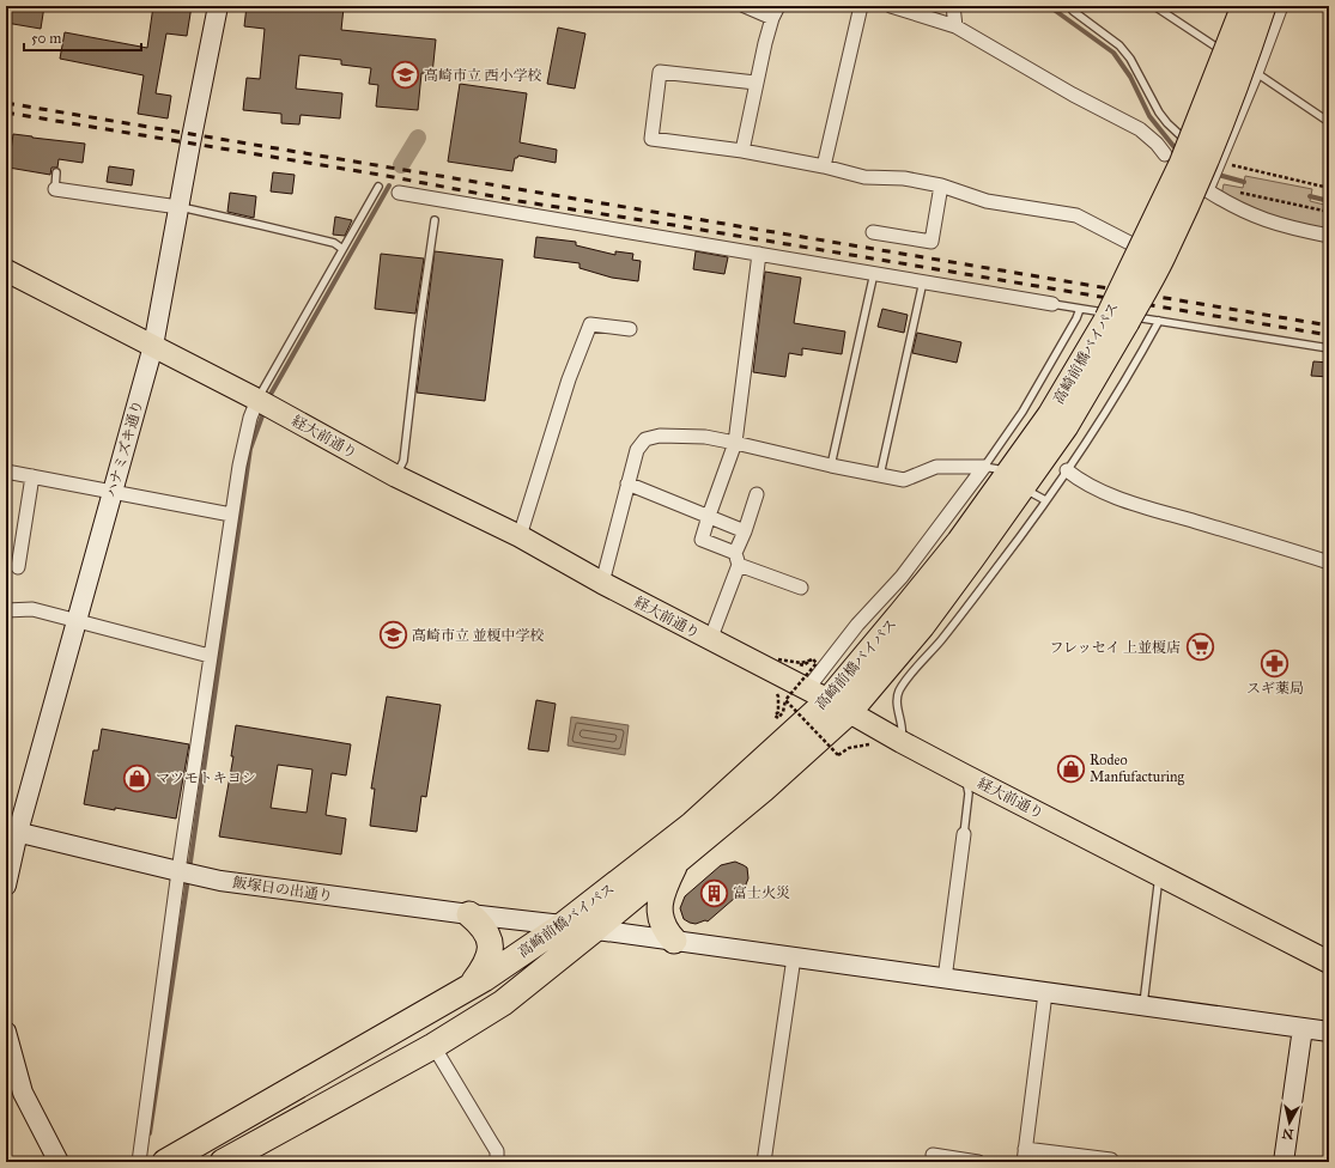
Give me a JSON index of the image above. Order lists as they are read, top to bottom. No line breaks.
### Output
{"streets":{"highway":["高崎前橋バイパス"],"main road":["経大前通り"],"street":["ハナミズキ通り","飯塚日の出通り"]},"crossings":[["高崎前橋バイパス","経大前通り"],["高崎前橋バイパス","飯塚日の出通り"],["経大前通り","ハナミズキ通り"],["ハナミズキ通り","飯塚日の出通り"]],"places":{"school or university":["高崎市立 西小学校","高崎市立 並榎中学校"],"supermarket":["フレッセイ 上並榎店"],"pharmacy":["スギ薬局"],"shop":["Rodeo Manfufacturing","マツモトキヨシ"],"building":["富士火災"]},"scale_bar":"50 m","north":"bottom"}
